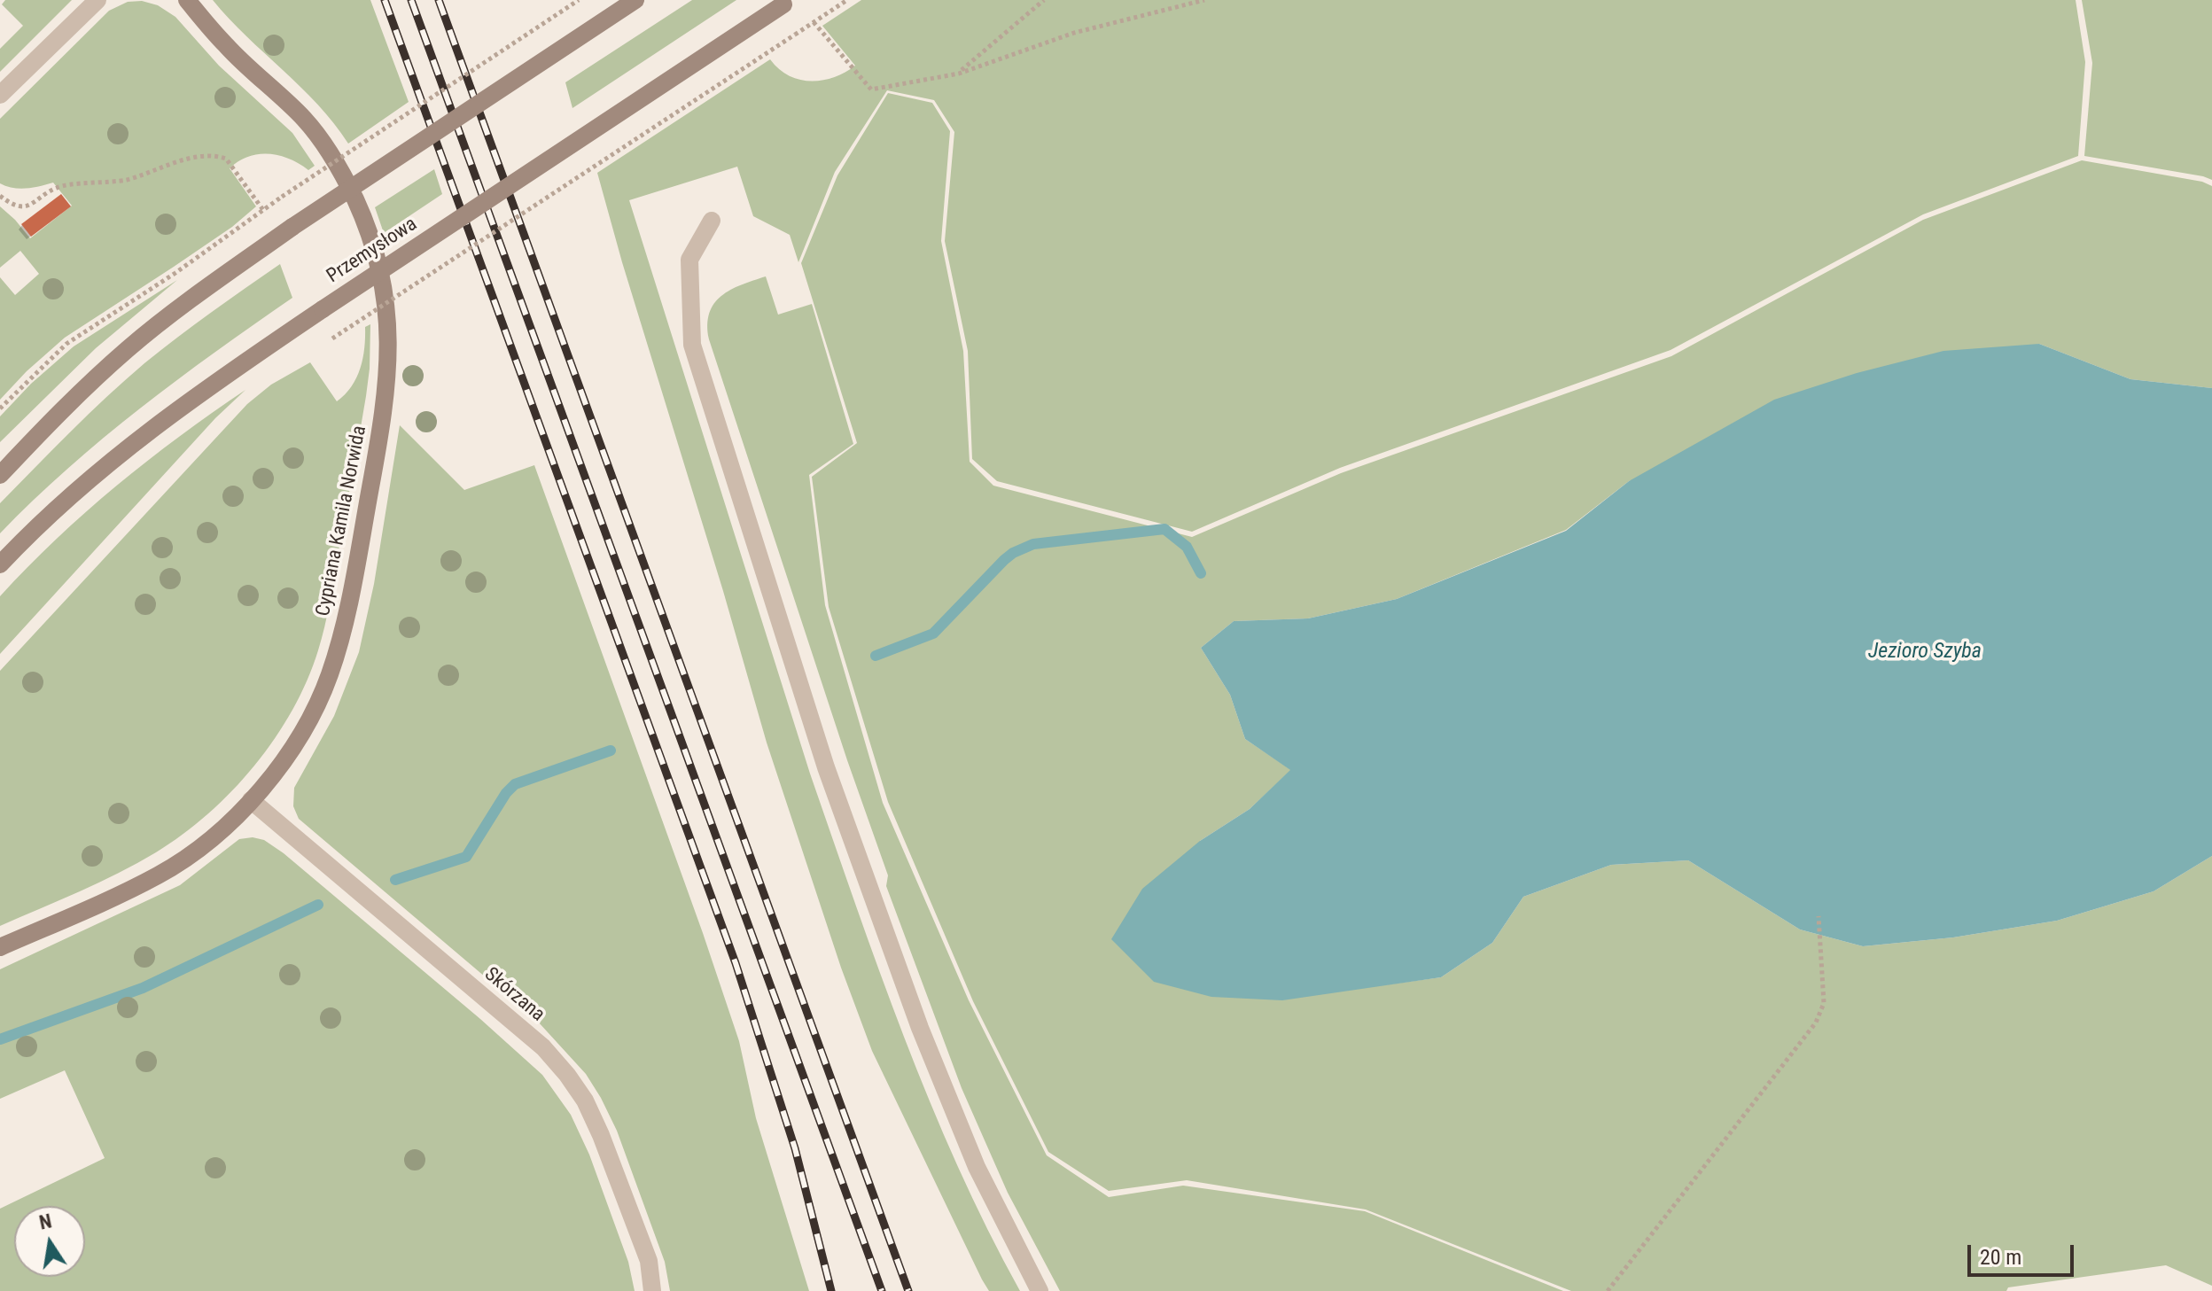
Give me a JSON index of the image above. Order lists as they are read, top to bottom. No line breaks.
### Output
{"streets":{"main road":["Przemysłowa","Cypriana Kamila Norwida"],"street":["Skórzana"]},"crossings":[["Cypriana Kamila Norwida","Skórzana"]],"water":["Jezioro Szyba"],"scale_bar":"20 m","north":"top"}
